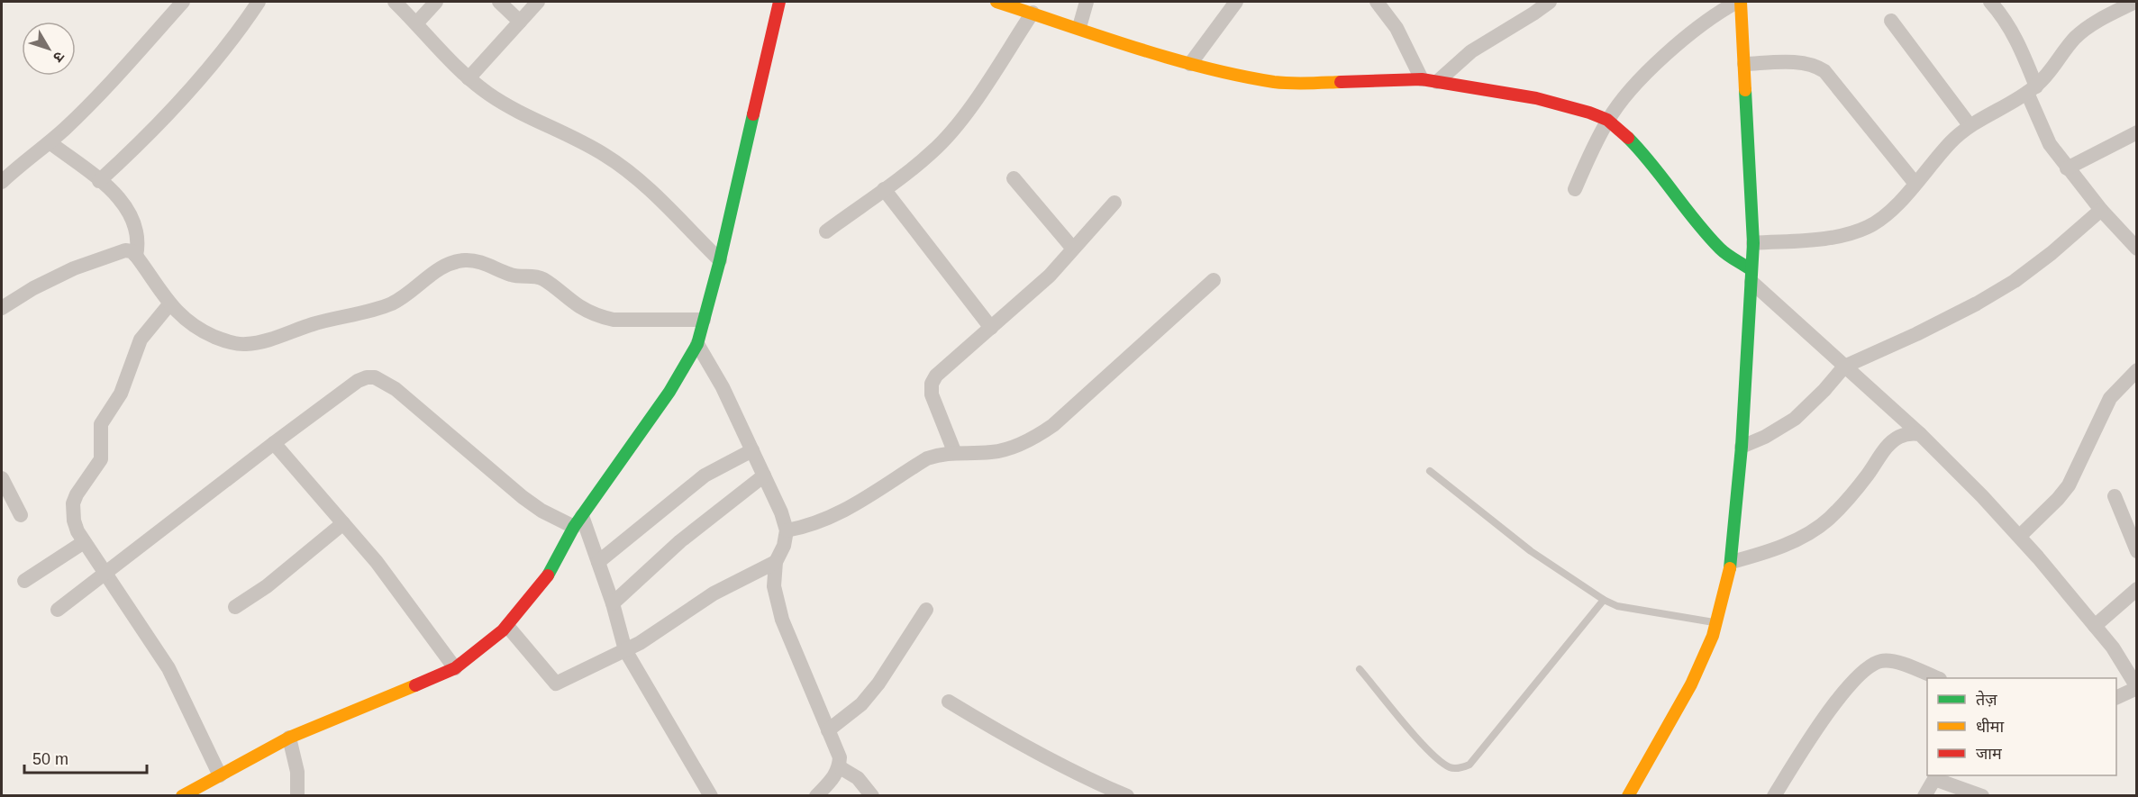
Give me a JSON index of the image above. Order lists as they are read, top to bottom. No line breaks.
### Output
{"legend":["तेज़","धीमा","जाम"],"scale_bar":"50 m","north":"bottom right"}
